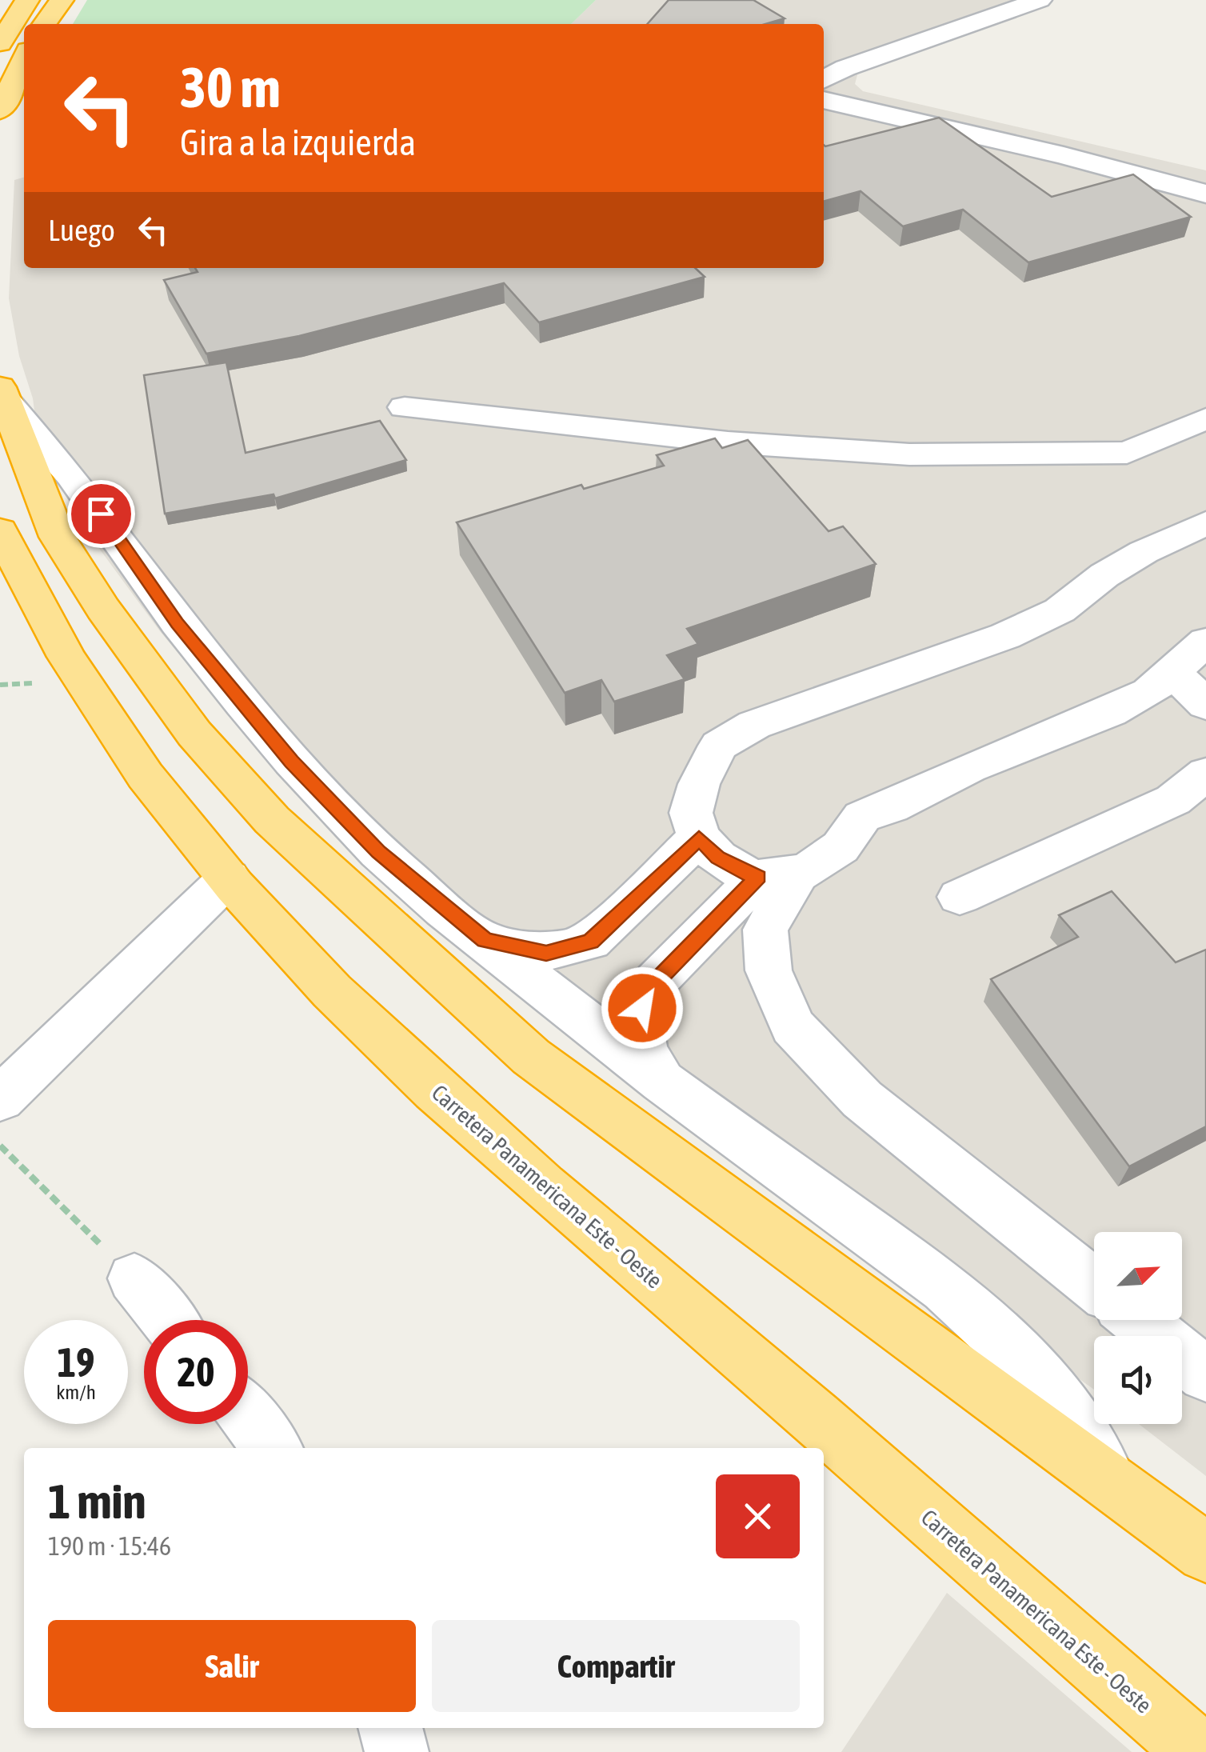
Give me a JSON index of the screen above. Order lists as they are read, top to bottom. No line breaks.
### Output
{"streets":{"highway":["Carretera Panamericana Este - Oeste"]},"north":"top right","page":{"turn":["30 m","Gira a la izquierda"],"then":"Luego","speed":"19 km/h","limit":"20","heading":["1 min","190 m · 15:46"],"buttons":["Salir","Compartir"]}}
